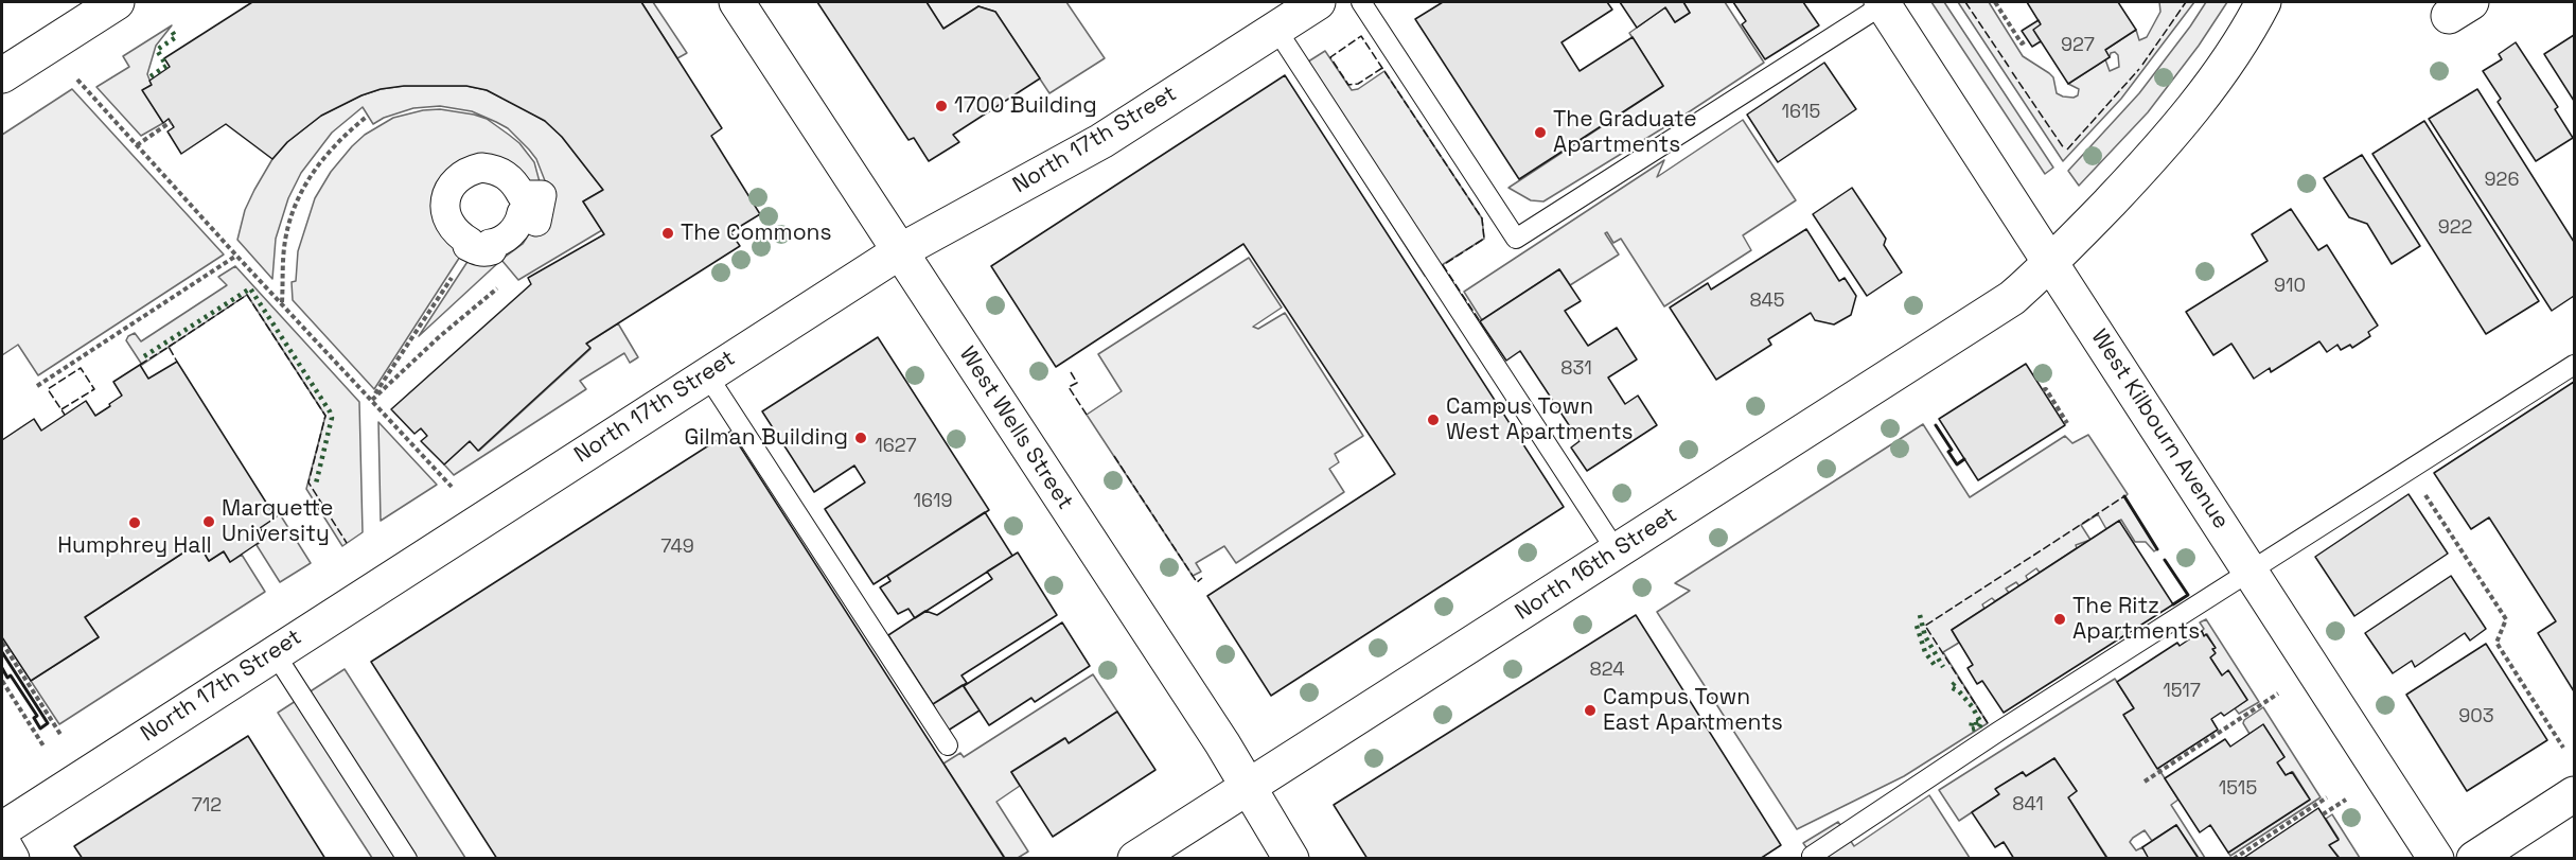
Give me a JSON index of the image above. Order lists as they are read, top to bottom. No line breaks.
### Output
{"streets":{"main road":["North 17th Street","West Wells Street","West Kilbourn Avenue","North 16th Street"]},"crossings":[["North 17th Street","West Wells Street"],["West Wells Street","North 16th Street"],["West Kilbourn Avenue","North 16th Street"]],"places":["1700 Building","The Graduate Apartments","The Commons","Campus Town West Apartments","Gilman Building","Marquette University","Humphrey Hall","The Ritz Apartments","Campus Town East Apartments"],"house_numbers":["927","1615","926","922","910","845","831","1627","1619","749","824","1517","903","1515","841","712"]}
